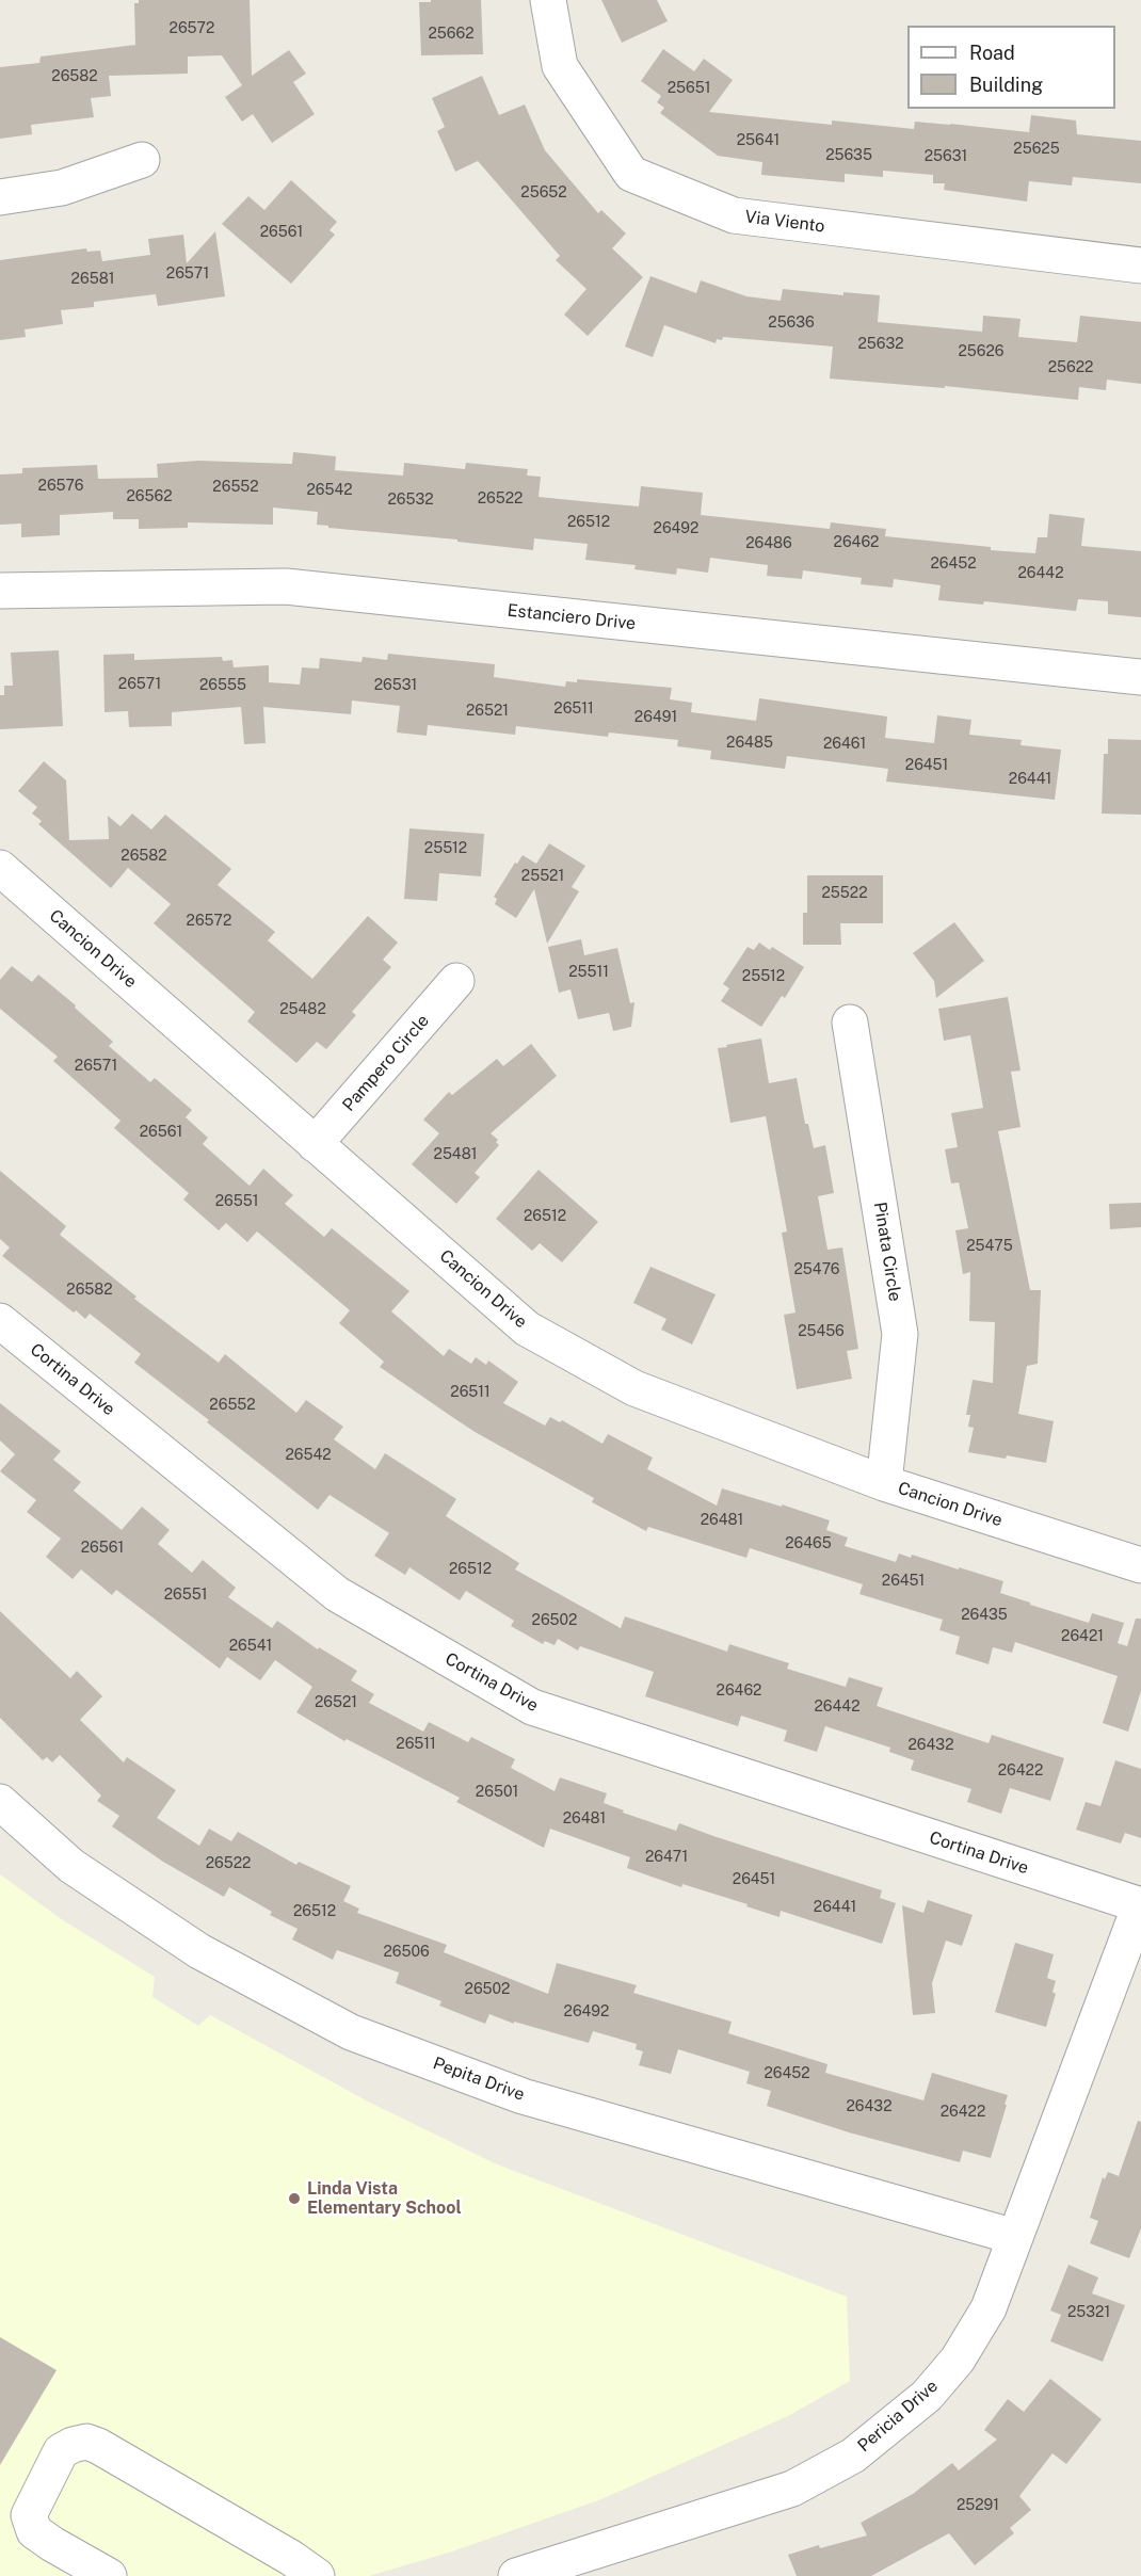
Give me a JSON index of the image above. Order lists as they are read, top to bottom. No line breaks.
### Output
{"streets":{"street":["Via Viento","Estanciero Drive","Cancion Drive","Pampero Circle","Pinata Circle","Cortina Drive","Pepita Drive","Pericia Drive"]},"crossings":[["Cancion Drive","Pampero Circle"],["Cancion Drive","Pinata Circle"],["Cortina Drive","Pericia Drive"],["Pepita Drive","Pericia Drive"]],"places":["Linda Vista Elementary School"],"house_numbers":["26572","25662","26582","25651","25641","25625","25635","25631","25652","26561","26571","26581","25636","25632","25626","25622","26576","26552","26542","26562","26522","26532","26512","26492","26462","26486","26452","26442","26571","26555","26531","26511","26521","26491","26485","26461","26451","26441","25512","26582","25521","25522","26572","25511","25512","25482","26571","26561","25481","26551","26512","25475","25476","26582","25456","26511","26552","26542","26481","26465","26561","26512","26451","26551","26435","26502","26421","26541","26462","26521","26442","26511","26432","26422","26501","26481","26471","26522","26451","26441","26512","26506","26502","26492","26452","26432","26422","25321","25291"],"legend":["Road","Building"]}
